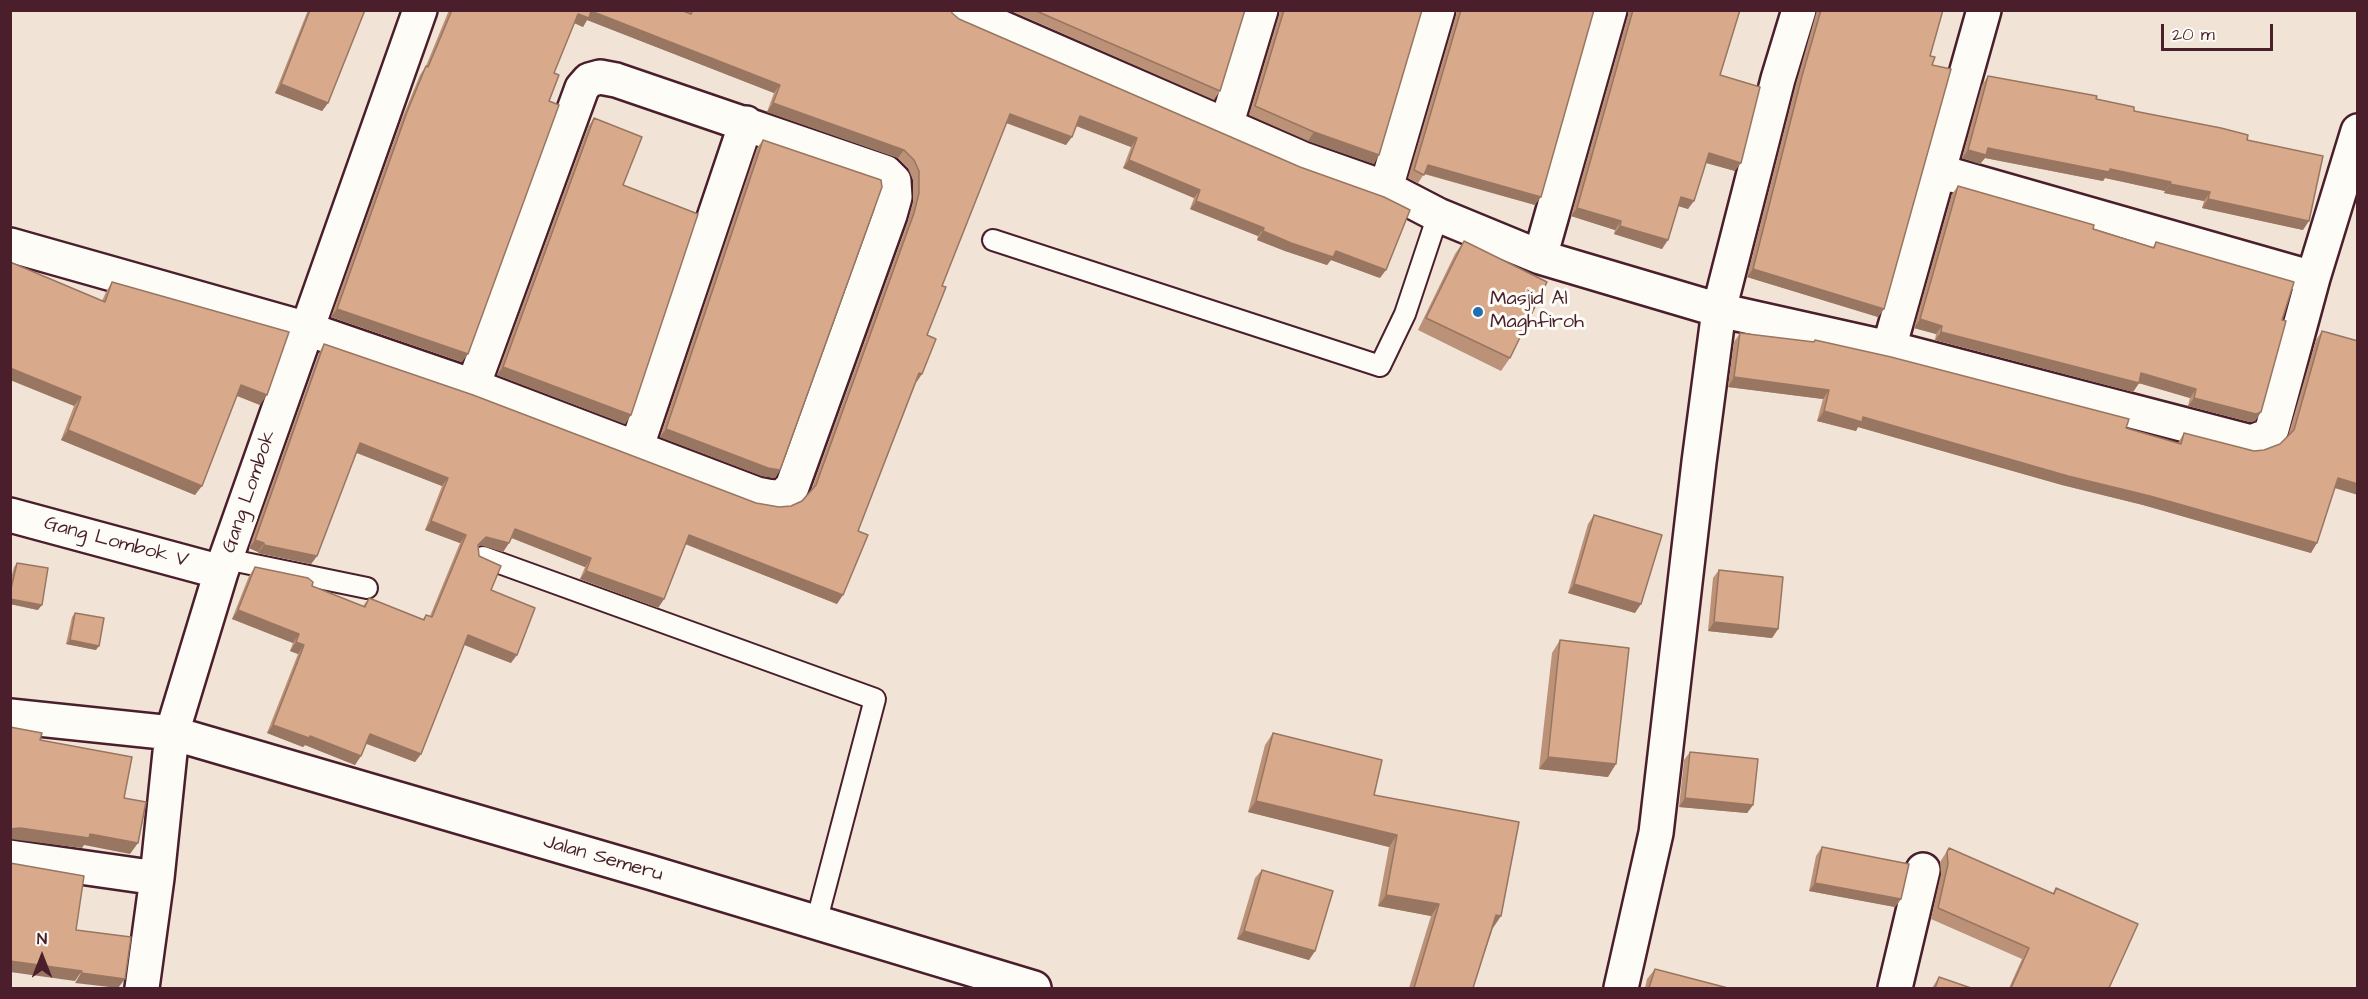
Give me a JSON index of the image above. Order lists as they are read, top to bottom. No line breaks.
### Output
{"streets":{"street":["Gang Lombok","Gang Lombok V","Jalan Semeru"]},"crossings":[["Gang Lombok","Gang Lombok V"],["Gang Lombok","Jalan Semeru"]],"places":["Masjid Al Maghfiroh"],"scale_bar":"20 m","north":"top"}
